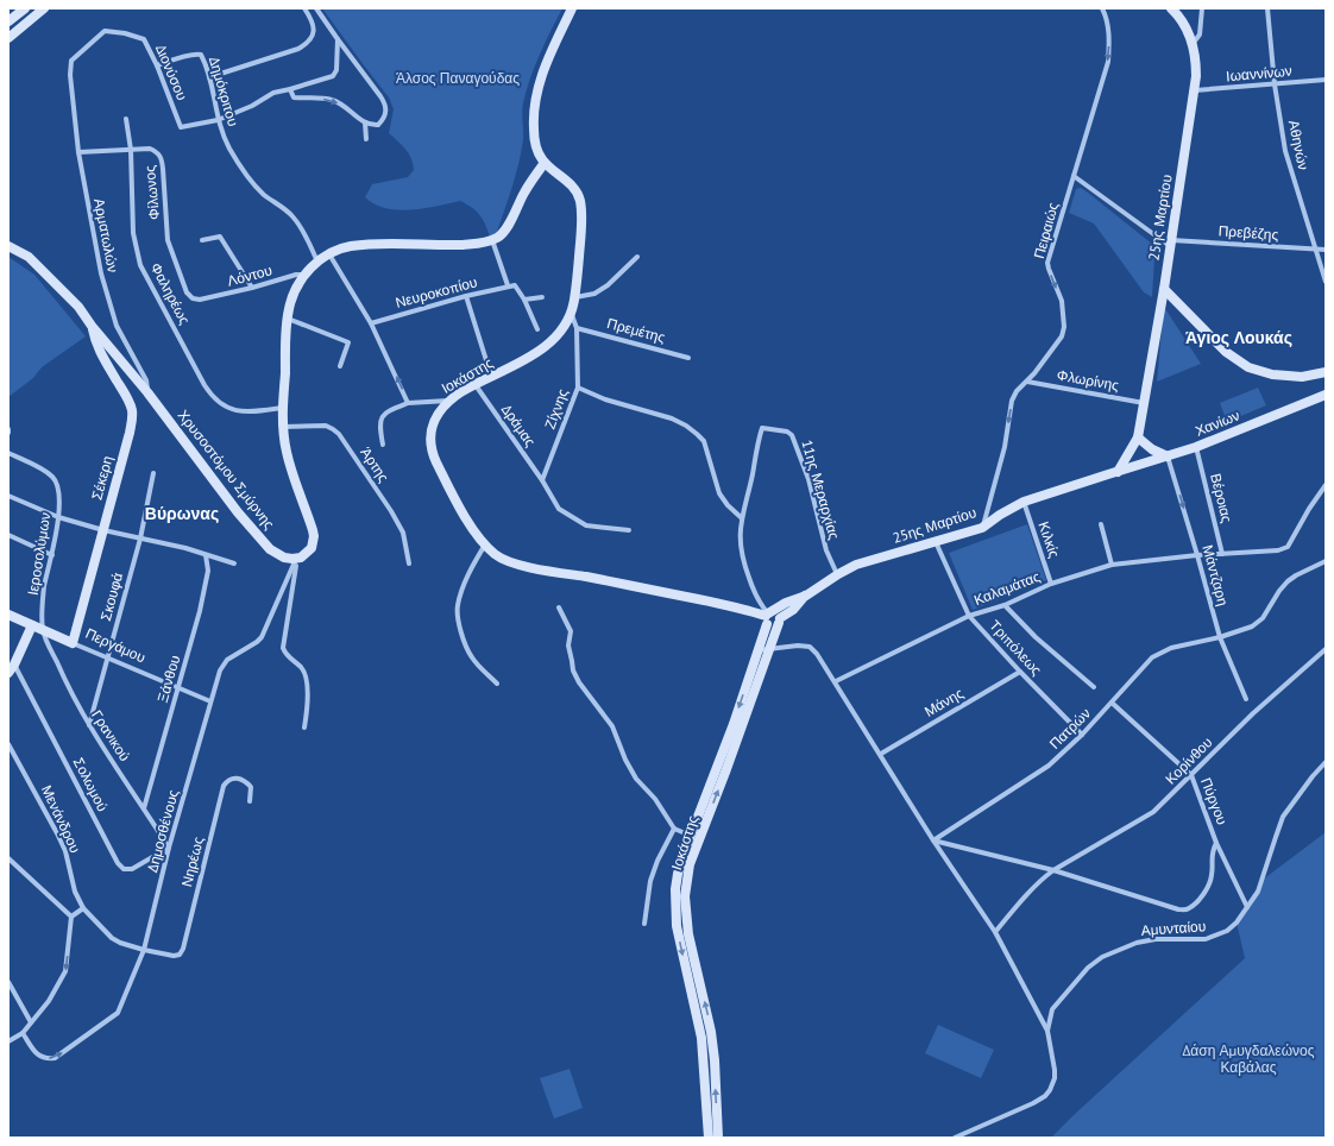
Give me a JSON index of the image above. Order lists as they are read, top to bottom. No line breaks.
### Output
{"streets":{"street":["Διονύσου","Ιωαννίνων","Δημόκριτου","Αθηνών","Φίλωνος","25ης Μαρτίου","Πειραιώς","Πρεβέζης","Αρματωλών","Λόντου","Νευροκοπίου","Φαληρέως","Πρεμέτης","Ιοκάστης","Φλωρίνης","Ζίχνης","Χανίων","Δράμας","Άρτης","Χρυσοστόμου Σμύρνης","Σέκερη","11ης Μεραρχίας","Βέροιας","Κιλκίς","Ιεροσολύμων","Μάντζαρη","Καλαμάτας","Σκουφά","Περγάμου","Τριπόλεως","Ξάνθου","Μάνης","Πατρών","Γρανικού","Κορίνθου","Σολωμού","Πύργου","Μενάνδρου","Δημοσθένους","Νηρέως","Αμυνταίου"]},"crossings":[["Διονύσου","Δημόκριτου"],["Διονύσου","Αρματωλών"],["Ιωαννίνων","Αθηνών"],["Ιωαννίνων","25ης Μαρτίου"],["Αθηνών","Πρεβέζης"],["Φίλωνος","Αρματωλών"],["Φίλωνος","Λόντου"],["Φίλωνος","Φαληρέως"],["25ης Μαρτίου","Πειραιώς"],["25ης Μαρτίου","Πρεβέζης"],["25ης Μαρτίου","Ιοκάστης"],["25ης Μαρτίου","Φλωρίνης"],["25ης Μαρτίου","Χανίων"],["25ης Μαρτίου","11ης Μεραρχίας"],["25ης Μαρτίου","Κιλκίς"],["25ης Μαρτίου","Τριπόλεως"],["Πειραιώς","Φλωρίνης"],["Αρματωλών","Χρυσοστόμου Σμύρνης"],["Πρεμέτης","Ζίχνης"],["Ιοκάστης","Ζίχνης"],["Ιοκάστης","Δράμας"],["Ιοκάστης","11ης Μεραρχίας"],["Ζίχνης","Δράμας"],["Χανίων","Βέροιας"],["Χανίων","Μάντζαρη"],["Χρυσοστόμου Σμύρνης","Σέκερη"],["Χρυσοστόμου Σμύρνης","Δημοσθένους"],["Σέκερη","Περγάμου"],["Βέροιας","Καλαμάτας"],["Κιλκίς","Καλαμάτας"],["Ιεροσολύμων","Περγάμου"],["Ιεροσολύμων","Γρανικού"],["Μάντζαρη","Καλαμάτας"],["Μάντζαρη","Πατρών"],["Καλαμάτας","Τριπόλεως"],["Σκουφά","Περγάμου"],["Σκουφά","Γρανικού"],["Περγάμου","Ξάνθου"],["Περγάμου","Γρανικού"],["Περγάμου","Δημοσθένους"],["Τριπόλεως","Μάνης"],["Τριπόλεως","Πατρών"],["Ξάνθου","Γρανικού"],["Πατρών","Πύργου"],["Γρανικού","Σολωμού"],["Γρανικού","Δημοσθένους"],["Κορίνθου","Πύργου"],["Σολωμού","Δημοσθένους"],["Πύργου","Αμυνταίου"],["Μενάνδρου","Δημοσθένους"],["Μενάνδρου","Νηρέως"],["Δημοσθένους","Νηρέως"]],"one_way":["Πειραιώς","Μάντζαρη"],"districts":["Άγιος Λουκάς","Βύρωνας"],"parks":["Άλσος Παναγούδας","Δάση Αμυγδαλεώνος Καβάλας"]}
